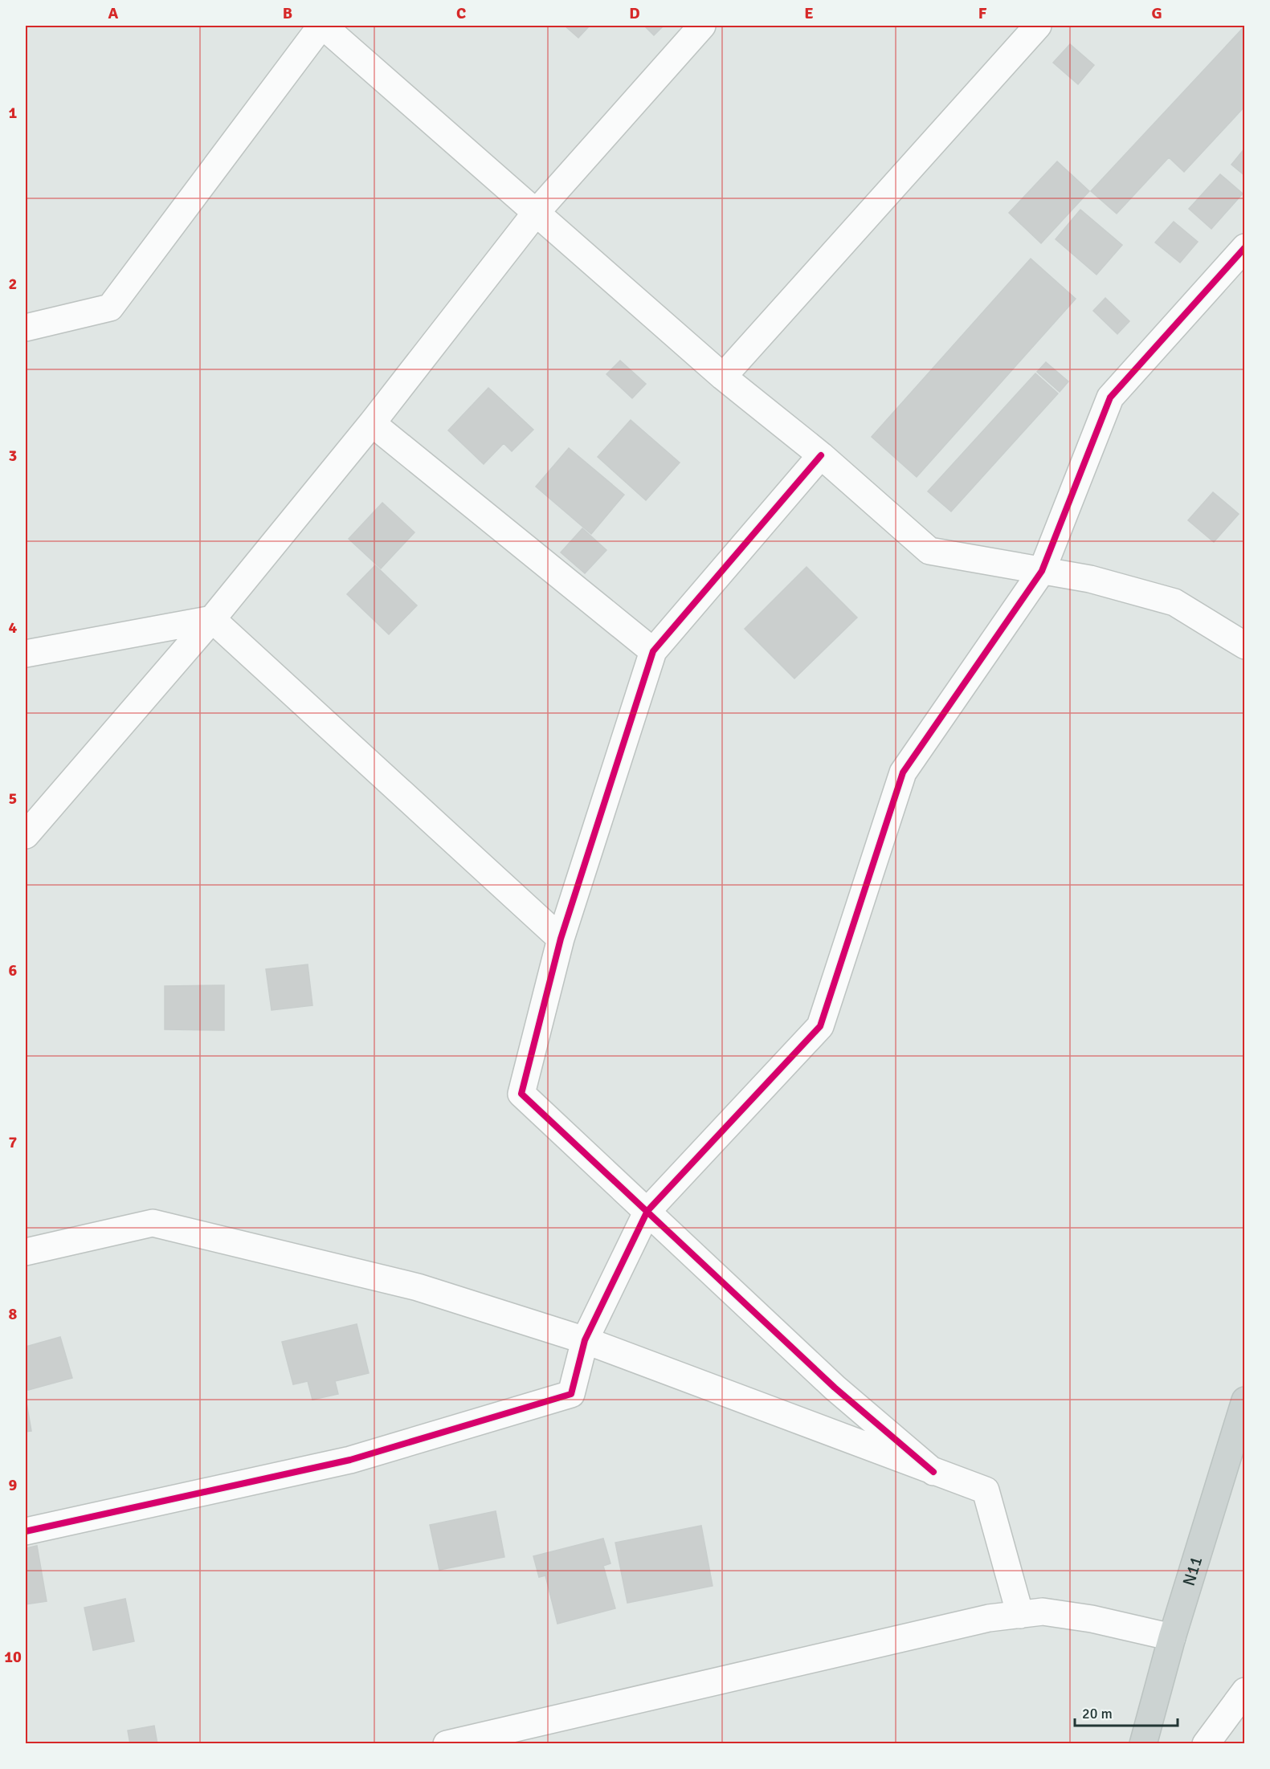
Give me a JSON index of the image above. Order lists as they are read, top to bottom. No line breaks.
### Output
{"streets":{"main road":["N11"]},"scale_bar":"20 m","grid":{"columns":["A","B","C","D","E","F","G"],"rows":["1","2","3","4","5","6","7","8","9","10"]}}
